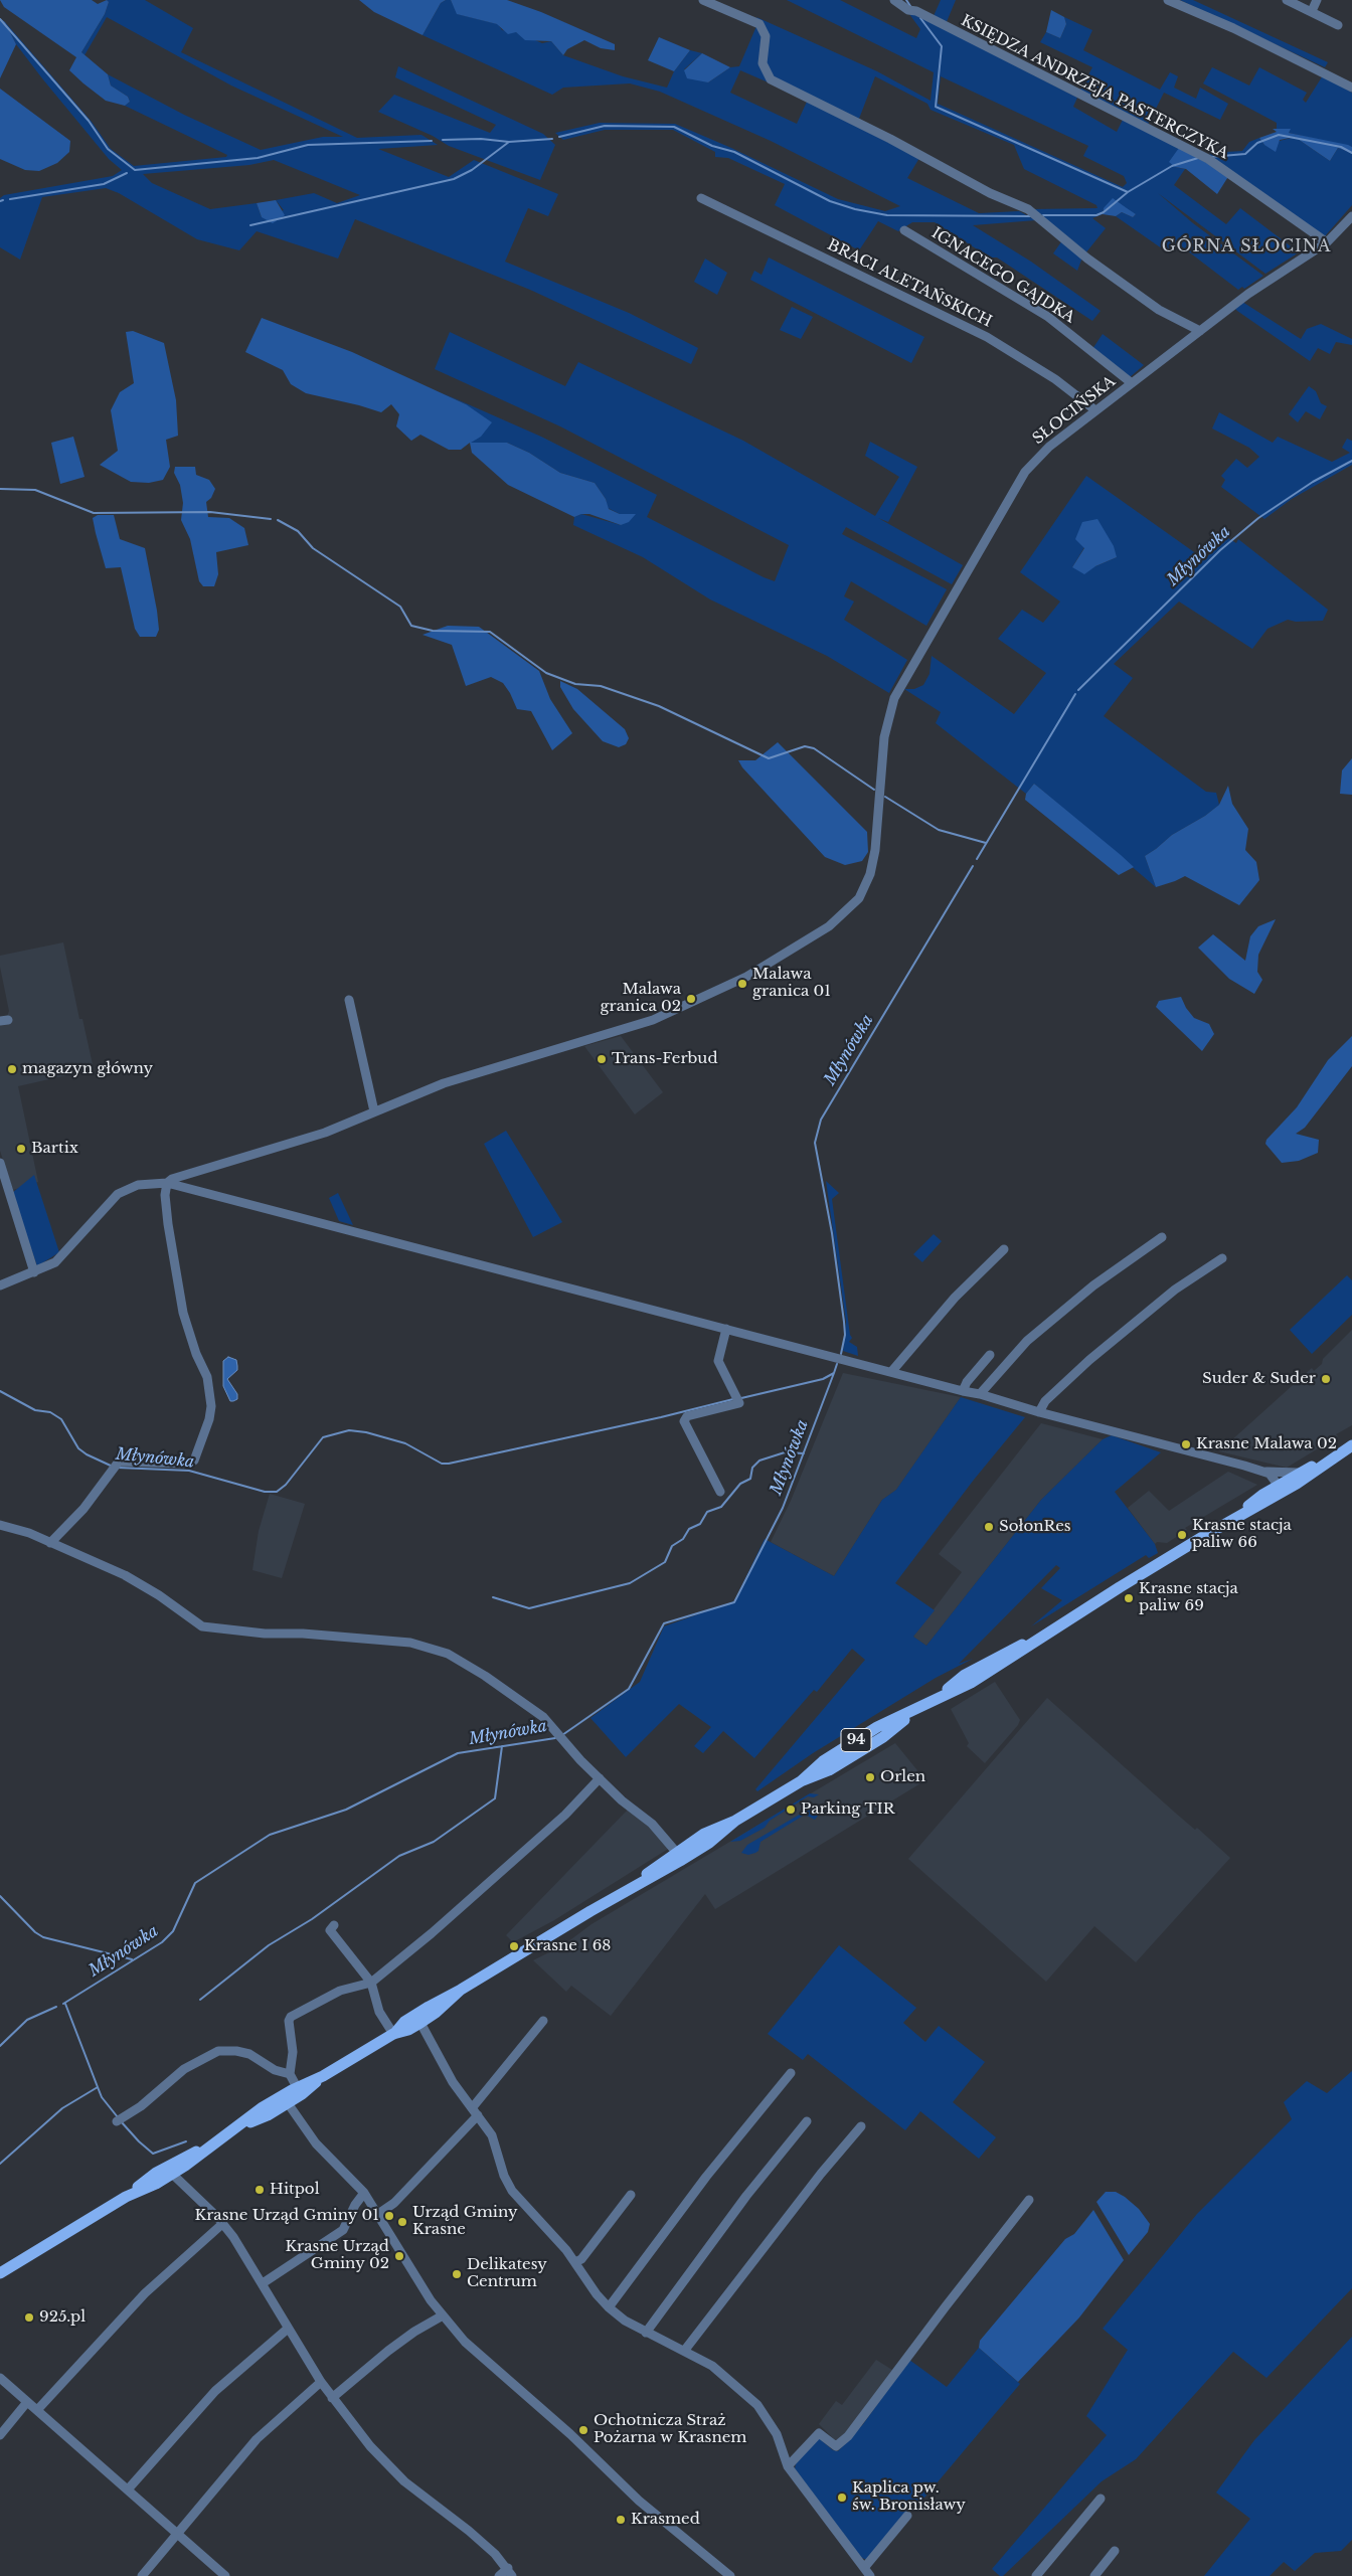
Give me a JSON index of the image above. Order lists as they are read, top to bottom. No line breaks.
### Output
{"streets":{"main road":["94"],"street":["KSIĘDZA ANDRZEJA PASTERCZYKA","IGNACEGO GAJDKA","BRACI ALETAŃSKICH","SŁOCIŃSKA"]},"crossings":[["KSIĘDZA ANDRZEJA PASTERCZYKA","SŁOCIŃSKA"],["IGNACEGO GAJDKA","SŁOCIŃSKA"],["BRACI ALETAŃSKICH","SŁOCIŃSKA"]],"districts":["GÓRNA SŁOCINA"],"water":["Młynówka"],"places":["Malawa granica 01","Malawa granica 02","Trans-Ferbud","magazyn główny","Bartix","Suder & Suder","Krasne Malawa 02","SołonRes","Krasne stacja paliw 66","Krasne stacja paliw 69","Orlen","Parking TIR","Krasne I 68","Hitpol","Krasne Urząd Gminy 01","Urząd Gminy Krasne","Krasne Urząd Gminy 02","Delikatesy Centrum","925.pl","Ochotnicza Straż Pożarna w Krasnem","Kaplica pw. św. Bronisławy","Krasmed"]}
